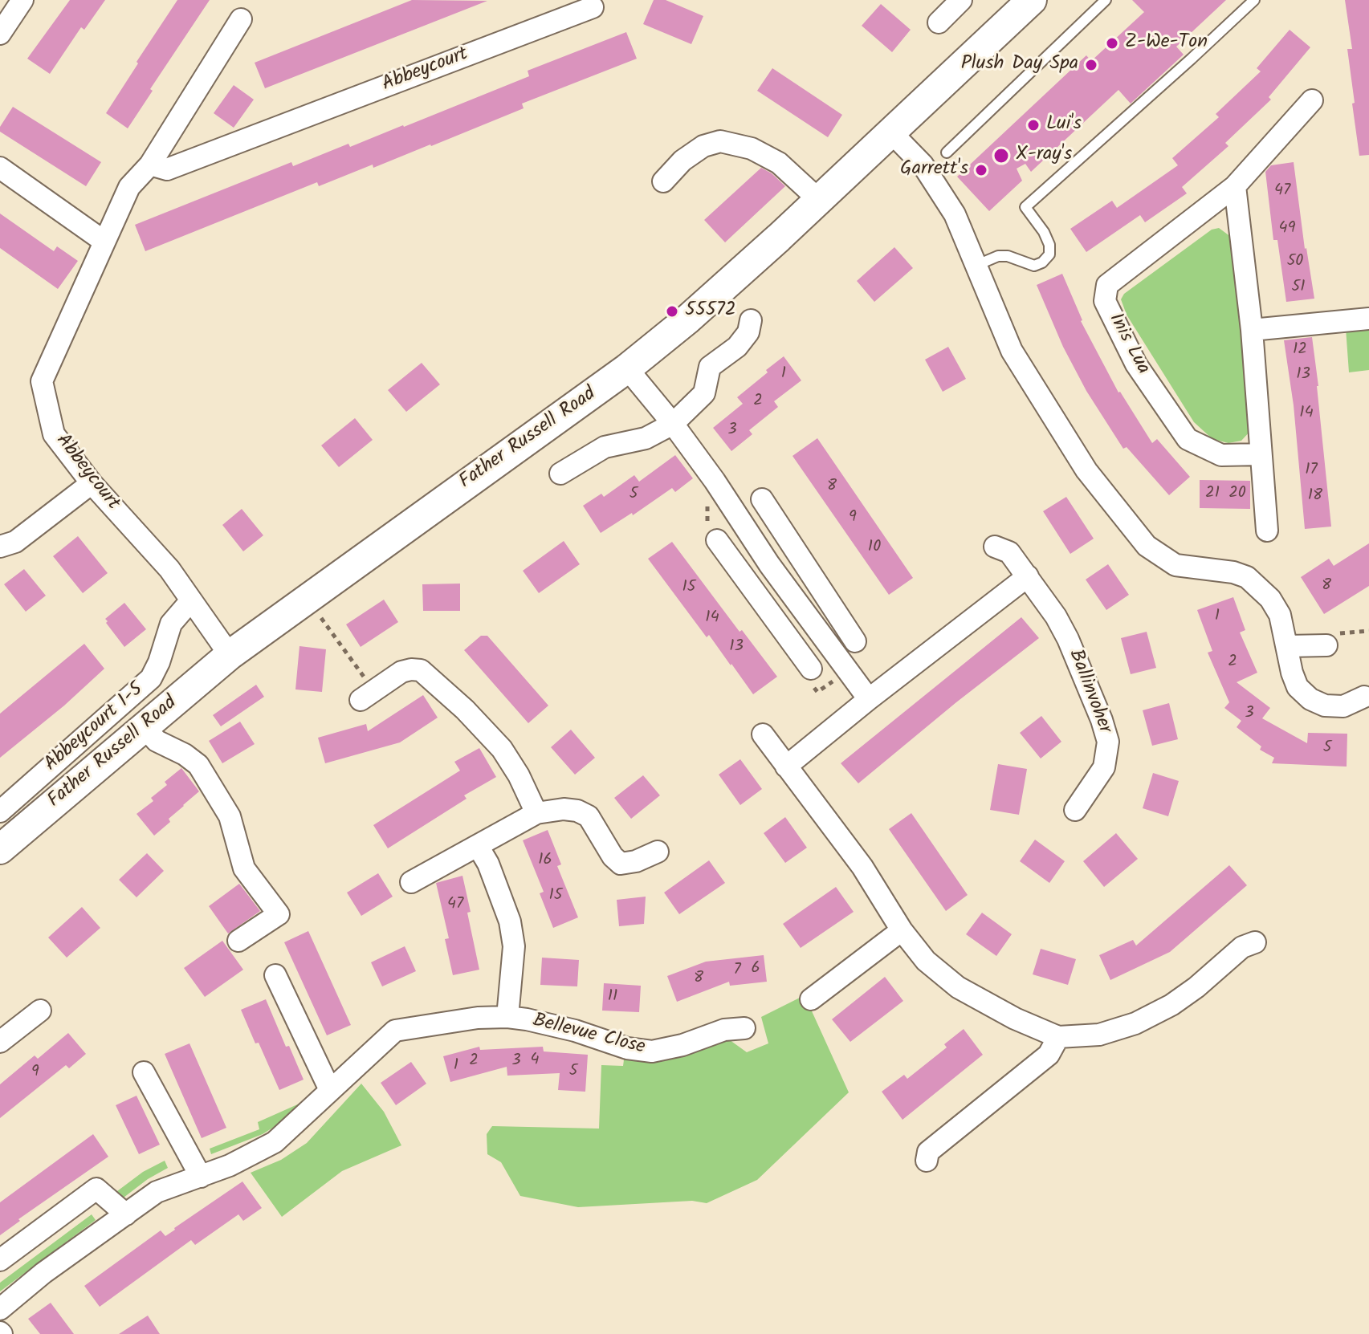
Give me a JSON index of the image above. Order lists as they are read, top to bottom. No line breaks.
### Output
{"streets":{"street":["Abbeycourt","Inis Lua","Father Russell Road","Ballinvoher","Abbeycourt 1-5","Bellevue Close"]},"crossings":[["Abbeycourt","Father Russell Road"],["Abbeycourt","Abbeycourt 1-5"]],"places":["Z-We-Ton","Plush Day Spa","Lui's","X-ray's","Garrett's","55572"],"house_numbers":["47","49","50","51","12","1","13","2","14","3","17","8","21","20","5","18","9","10","8","15","1","14","13","2","3","5","16","15","47","6","7","8","11","4","2","3","1","5","9"]}
